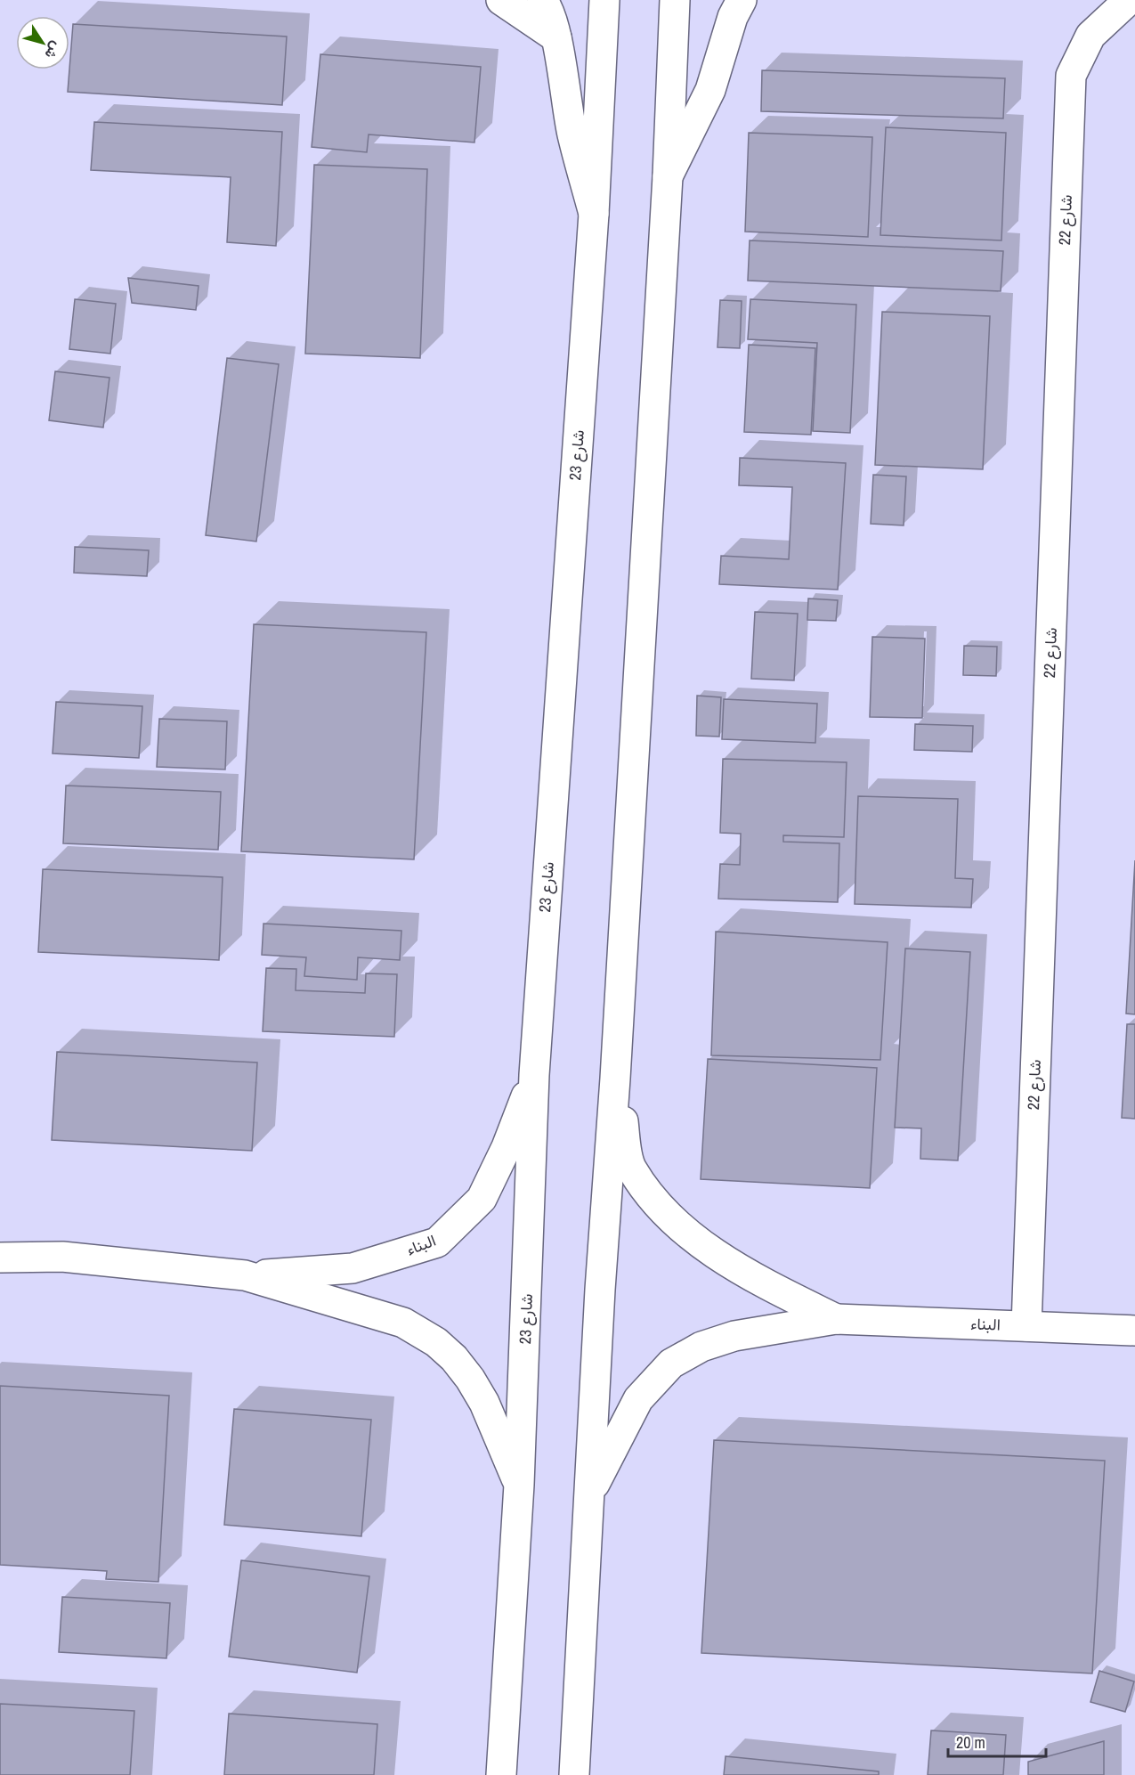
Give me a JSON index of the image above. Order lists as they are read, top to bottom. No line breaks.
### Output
{"streets":{"street":["شارع 22","شارع 23","البناء"]},"crossings":[["شارع 22","البناء"],["شارع 23","البناء"]],"scale_bar":"20 m","north":"bottom right"}
